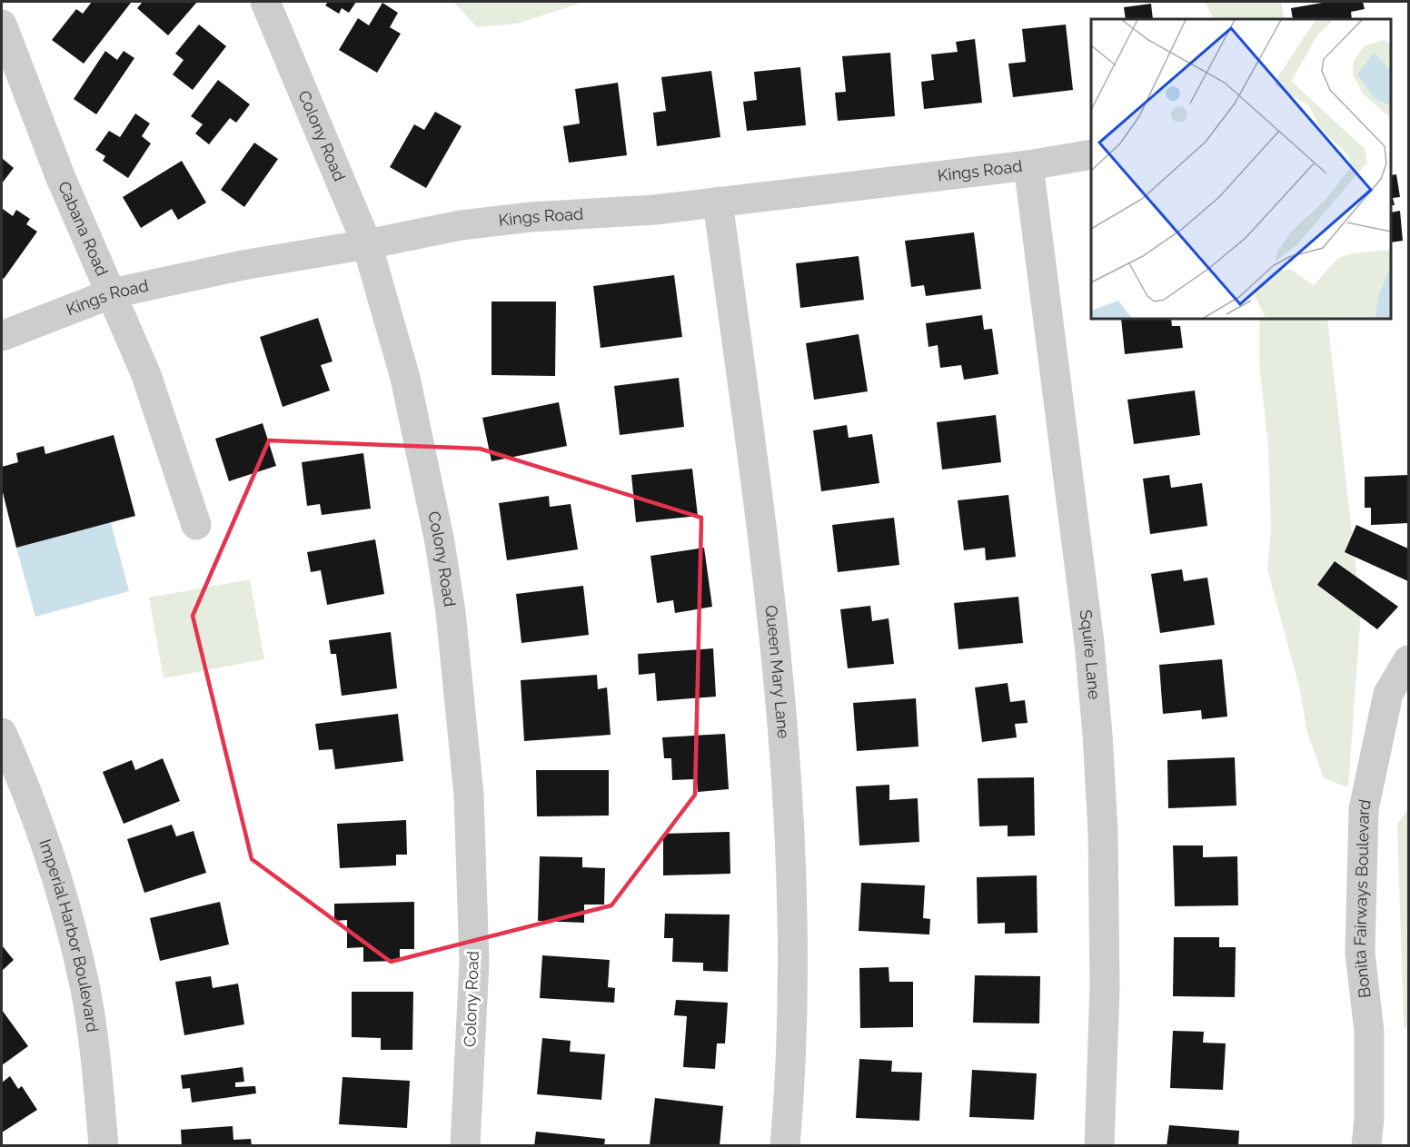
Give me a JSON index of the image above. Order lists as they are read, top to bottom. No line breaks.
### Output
{"streets":{"street":["Colony Road","Kings Road","Cabana Road","Squire Lane","Queen Mary Lane","Bonita Fairways Boulevard","Imperial Harbor Boulevard"]},"crossings":[["Colony Road","Kings Road"],["Kings Road","Cabana Road"],["Kings Road","Squire Lane"],["Kings Road","Queen Mary Lane"]]}
